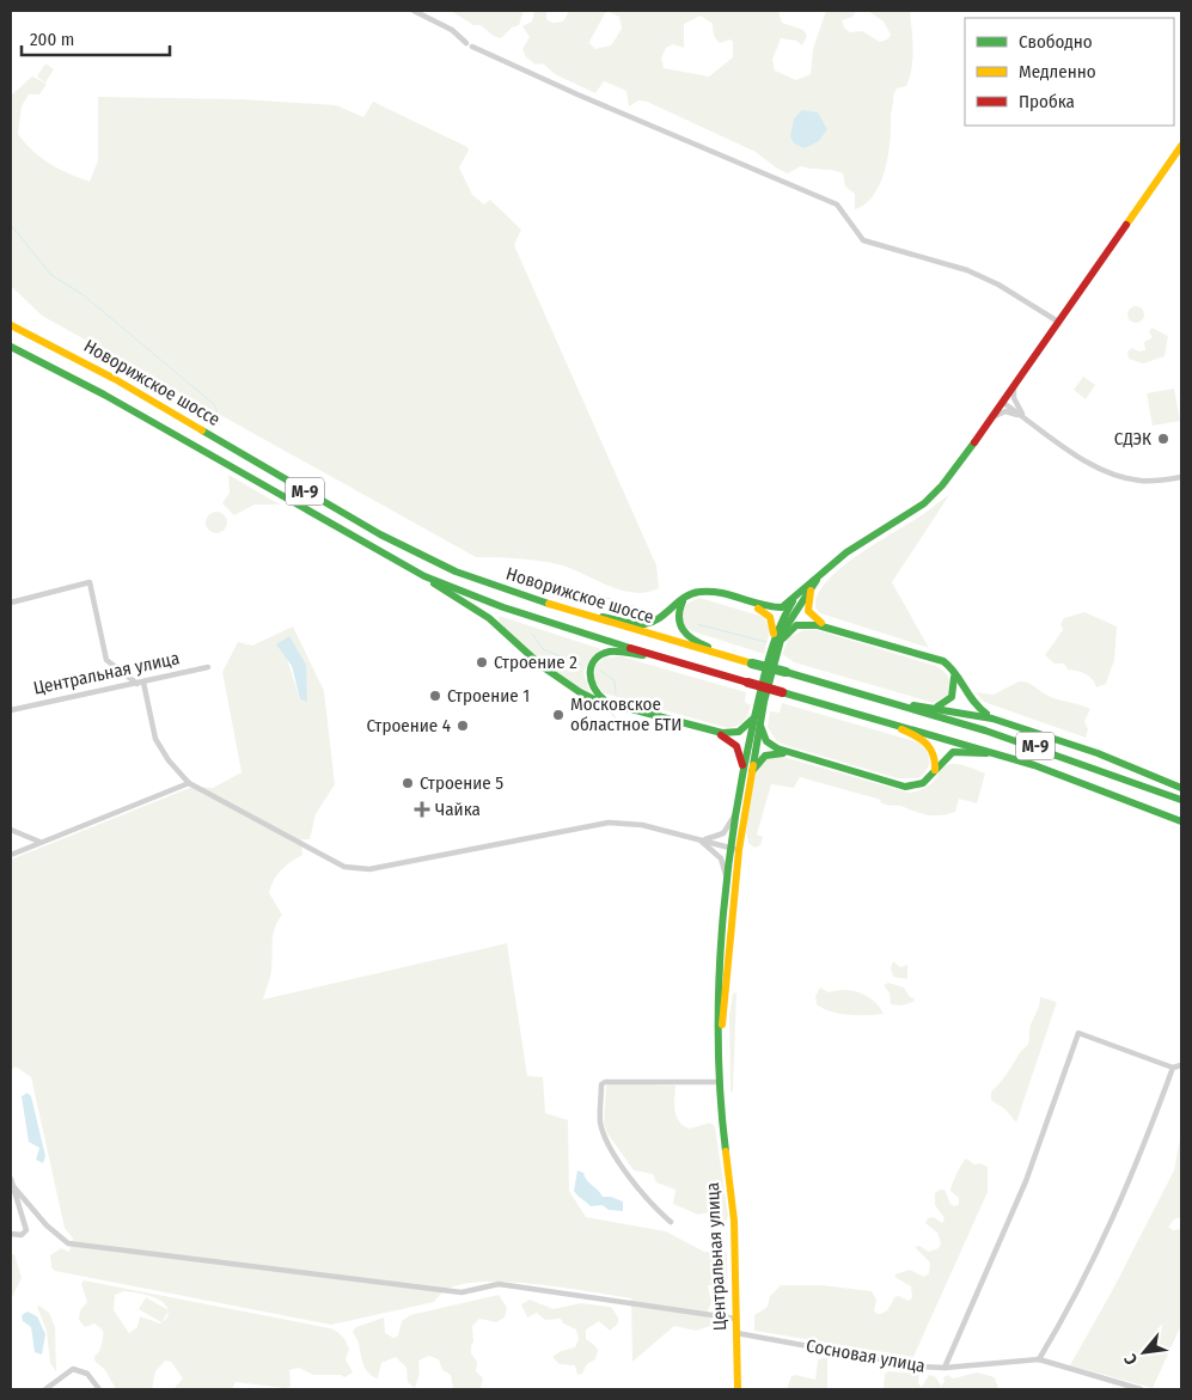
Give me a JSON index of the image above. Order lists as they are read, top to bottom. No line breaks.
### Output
{"streets":{"main road":["Новорижское шоссе","М-9","Центральная улица"],"street":["Сосновая улица"]},"crossings":[["Новорижское шоссе","М-9"],["Центральная улица","Сосновая улица"]],"places":{"other":["СДЭК","Строение 2","Строение 1","Московское областное БТИ","Строение 4","Строение 5"],"health":["Чайка"]},"legend":["Свободно","Медленно","Пробка"],"scale_bar":"200 m","north":"bottom left"}
